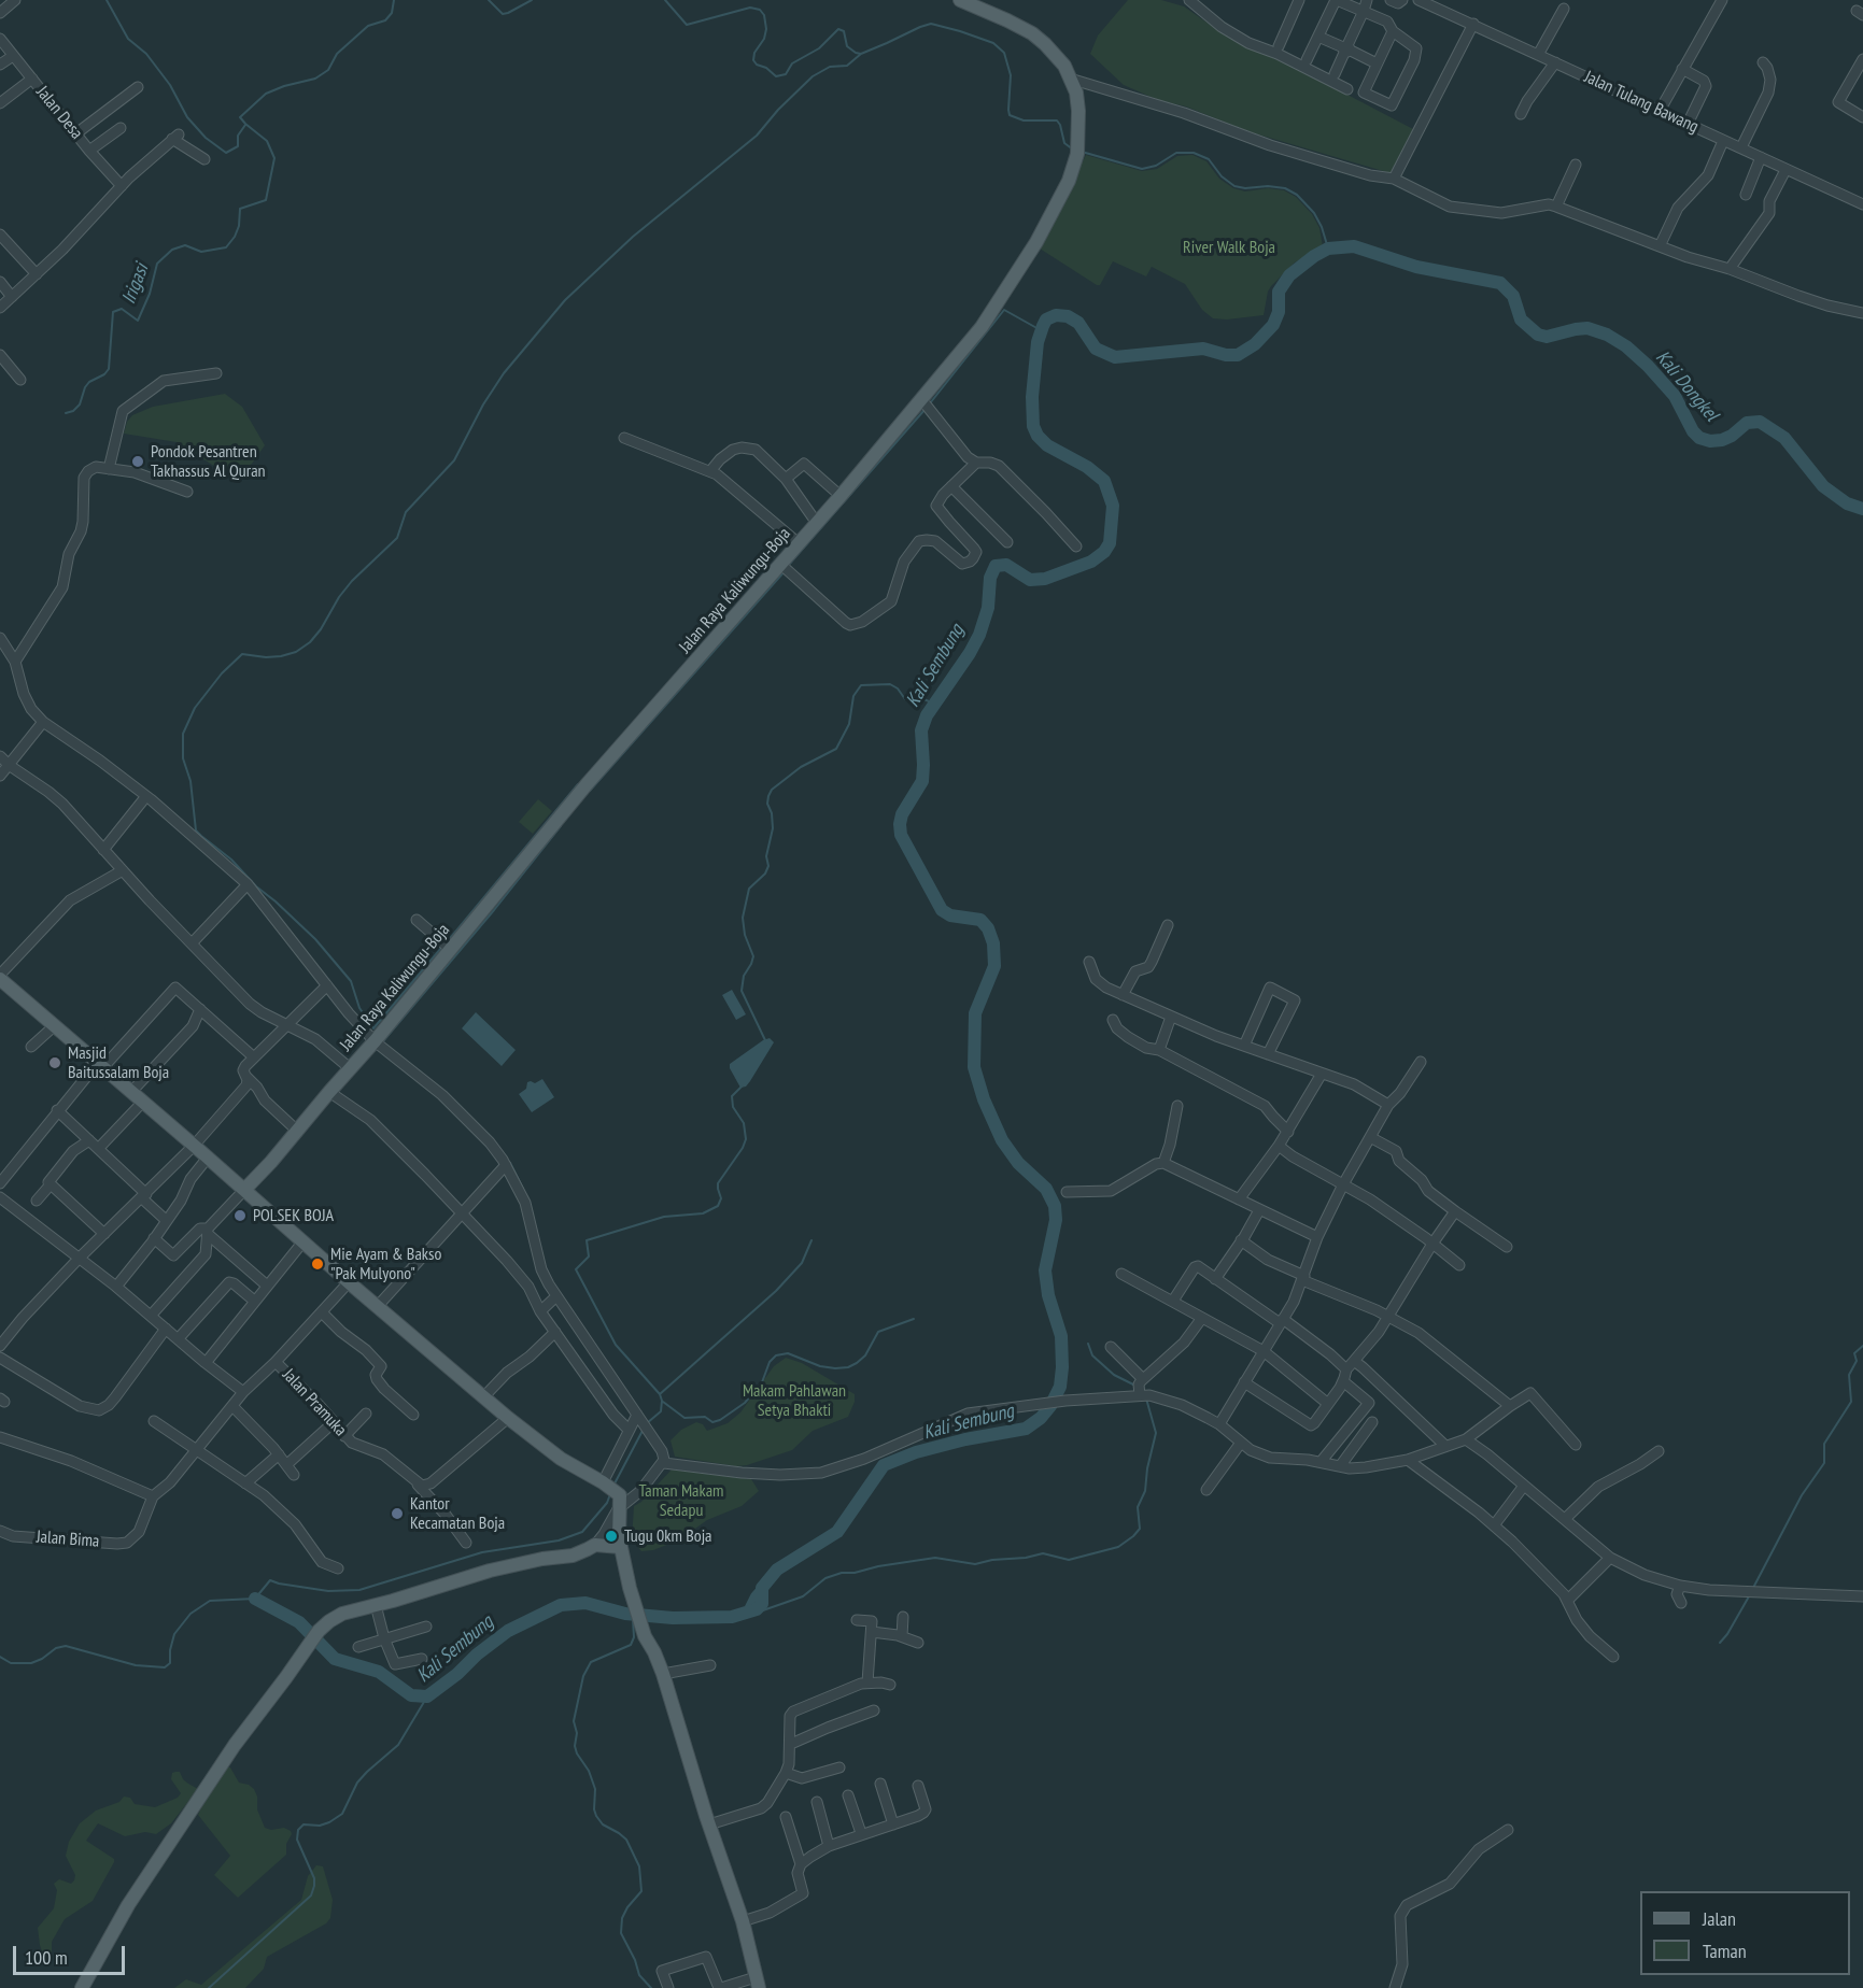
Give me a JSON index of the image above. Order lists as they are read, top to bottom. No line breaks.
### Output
{"streets":{"main road":["Jalan Raya Kaliwungu-Boja"],"street":["Jalan Tulang Bawang","Jalan Desa","Jalan Pramuka","Jalan Bima"]},"water":["Irigasi","Kali Dongkel","Kali Sembung"],"parks":["River Walk Boja","Makam Pahlawan Setya Bhakti","Taman Makam Sedapu"],"places":["Pondok Pesantren Takhassus Al Quran","Masjid Baitussalam Boja","POLSEK BOJA","Mie Ayam & Bakso \"Pak Mulyono\"","Kantor Kecamatan Boja","Tugu 0km Boja"],"legend":["Jalan","Taman"],"scale_bar":"100 m"}
